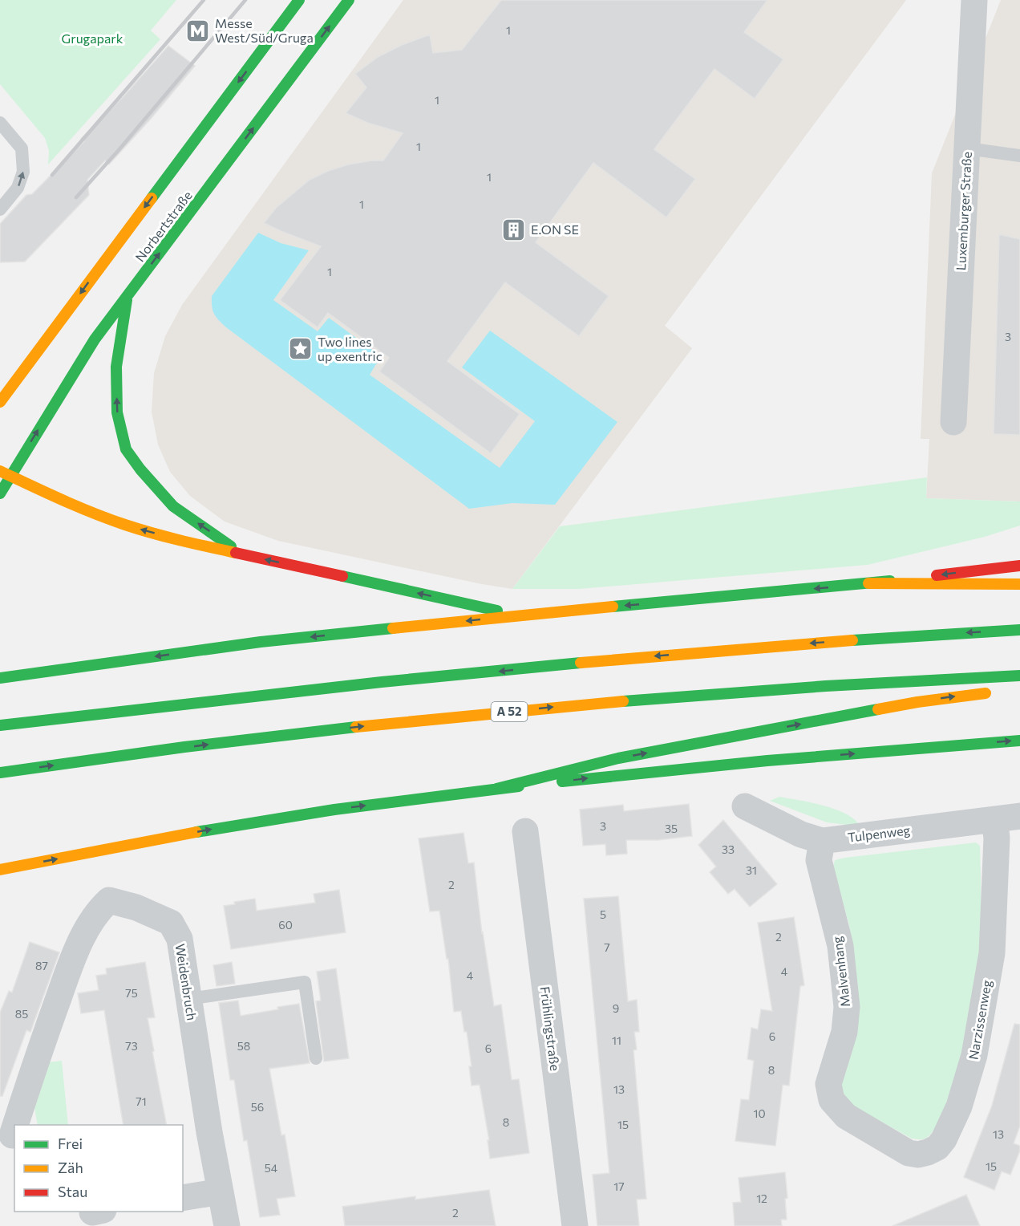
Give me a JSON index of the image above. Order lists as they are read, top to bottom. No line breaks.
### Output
{"streets":{"main road":["Norbertstraße","A 52"],"street":["Luxemburger Straße","Tulpenweg","Malvenhang","Weidenbruch","Narzissenweg","Frühlingstraße"]},"crossings":[["Tulpenweg","Malvenhang"],["Tulpenweg","Narzissenweg"],["Malvenhang","Narzissenweg"]],"parks":["Grugapark"],"places":{"metro station":["Messe West/Süd/Gruga"],"building":["E.ON SE"],"place":["Two lines up exentric"]},"house_numbers":["1","1","1","1","1","1","3","3","35","33","31","2","5","60","2","7","87","4","4","75","9","85","6","11","73","58","6","8","13","71","56","10","8","15","13","15","54","17","12","2"],"legend":["Frei","Zäh","Stau"]}
